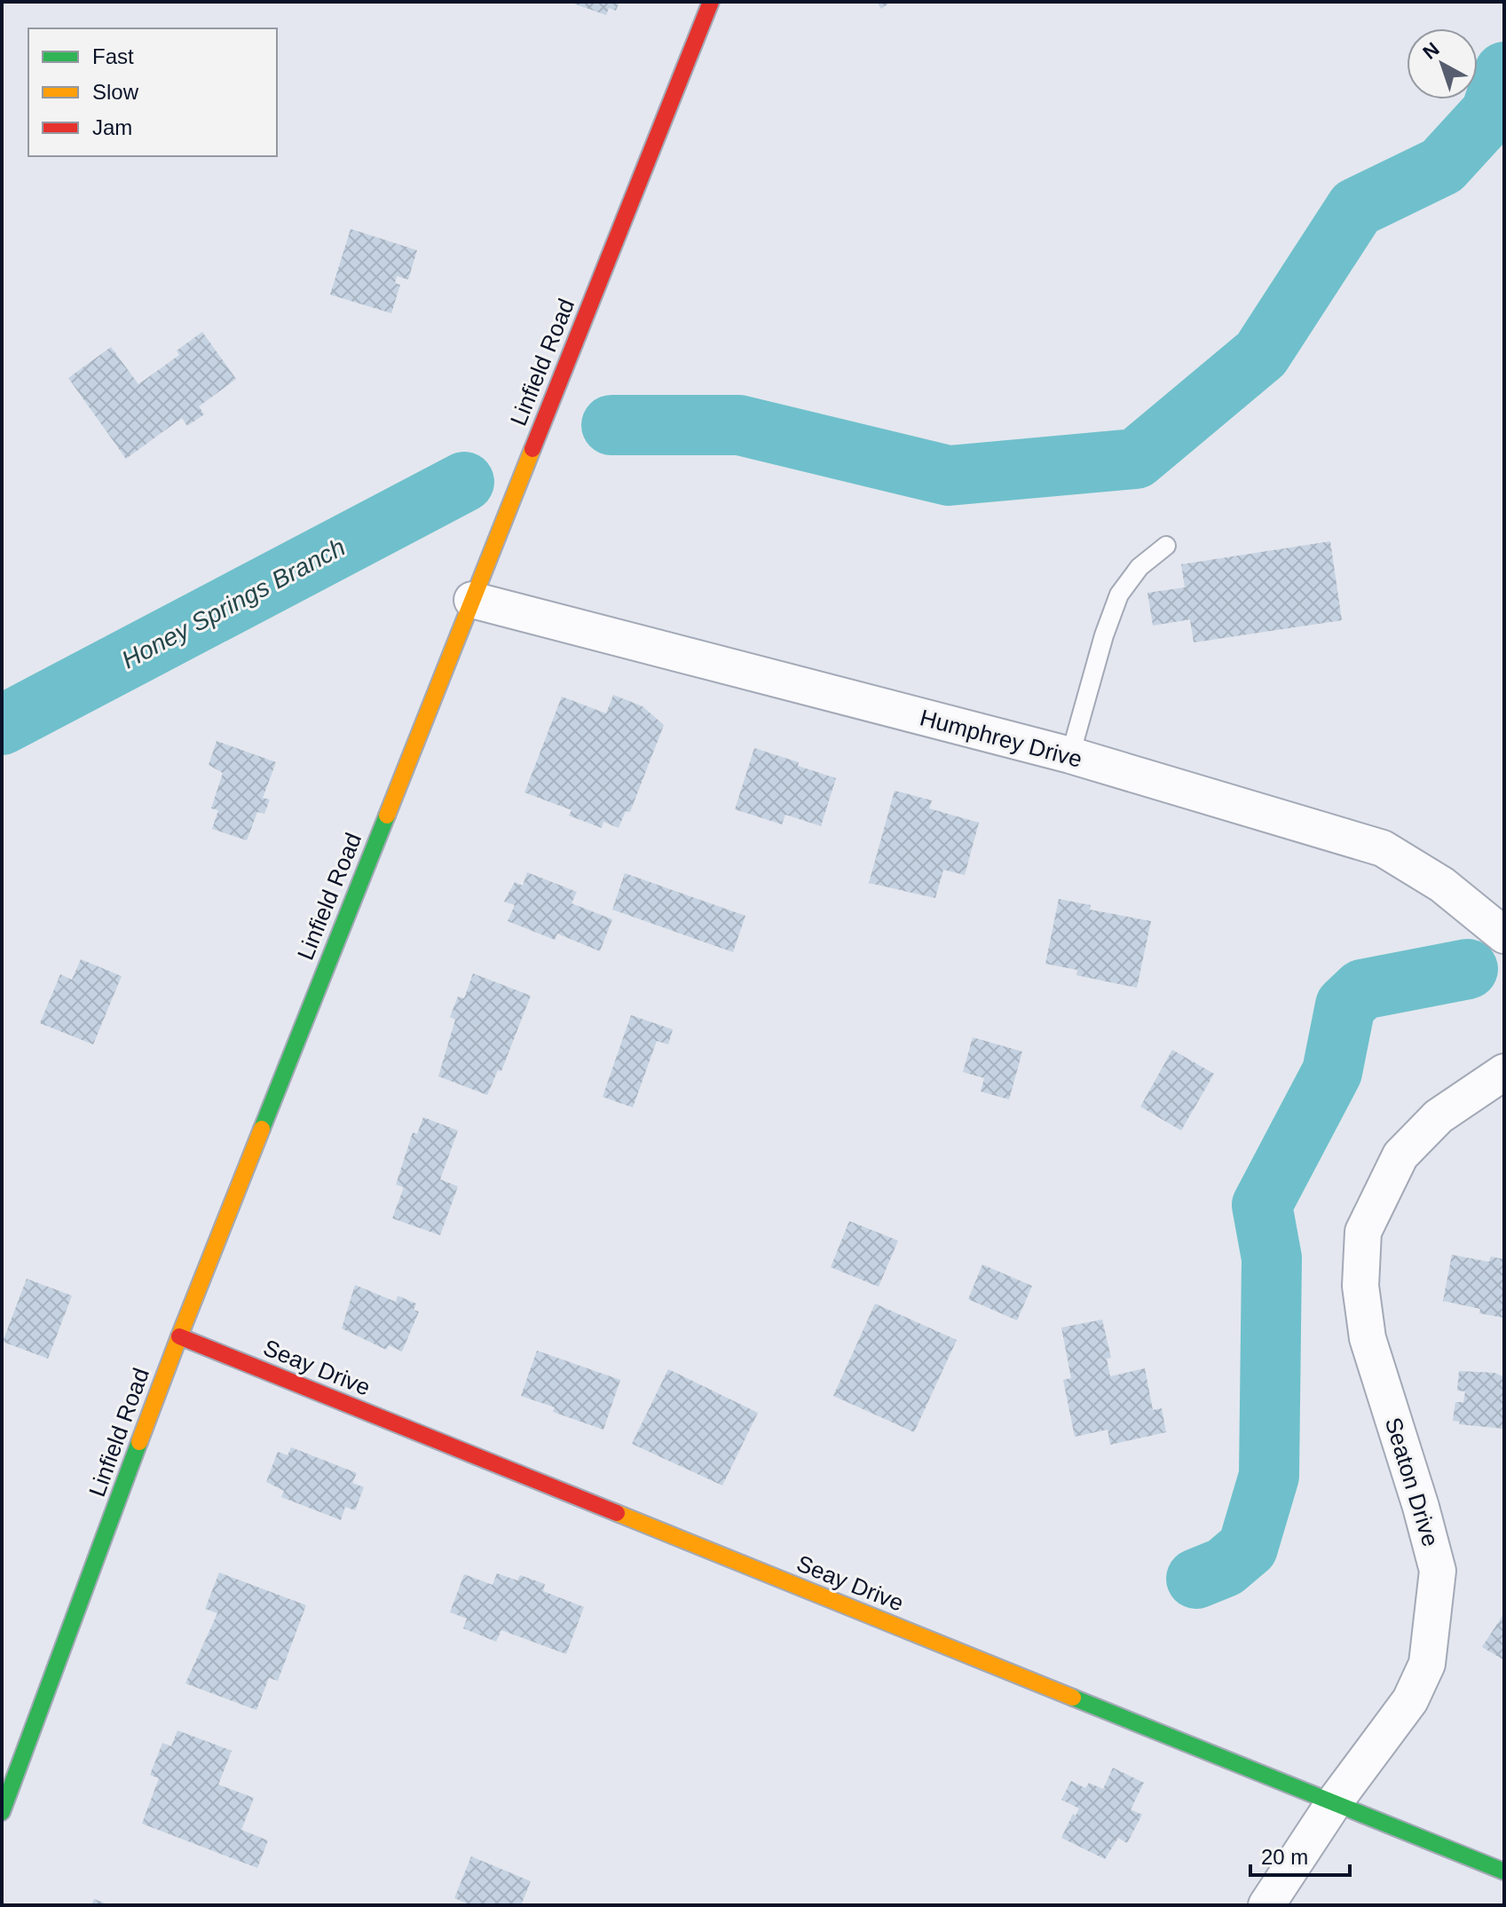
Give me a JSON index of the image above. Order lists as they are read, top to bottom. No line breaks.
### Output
{"streets":{"street":["Linfield Road","Humphrey Drive","Seay Drive","Seaton Drive"]},"crossings":[["Linfield Road","Humphrey Drive"],["Linfield Road","Seay Drive"],["Seay Drive","Seaton Drive"]],"water":["Honey Springs Branch"],"legend":["Fast","Slow","Jam"],"scale_bar":"20 m","north":"top left"}
